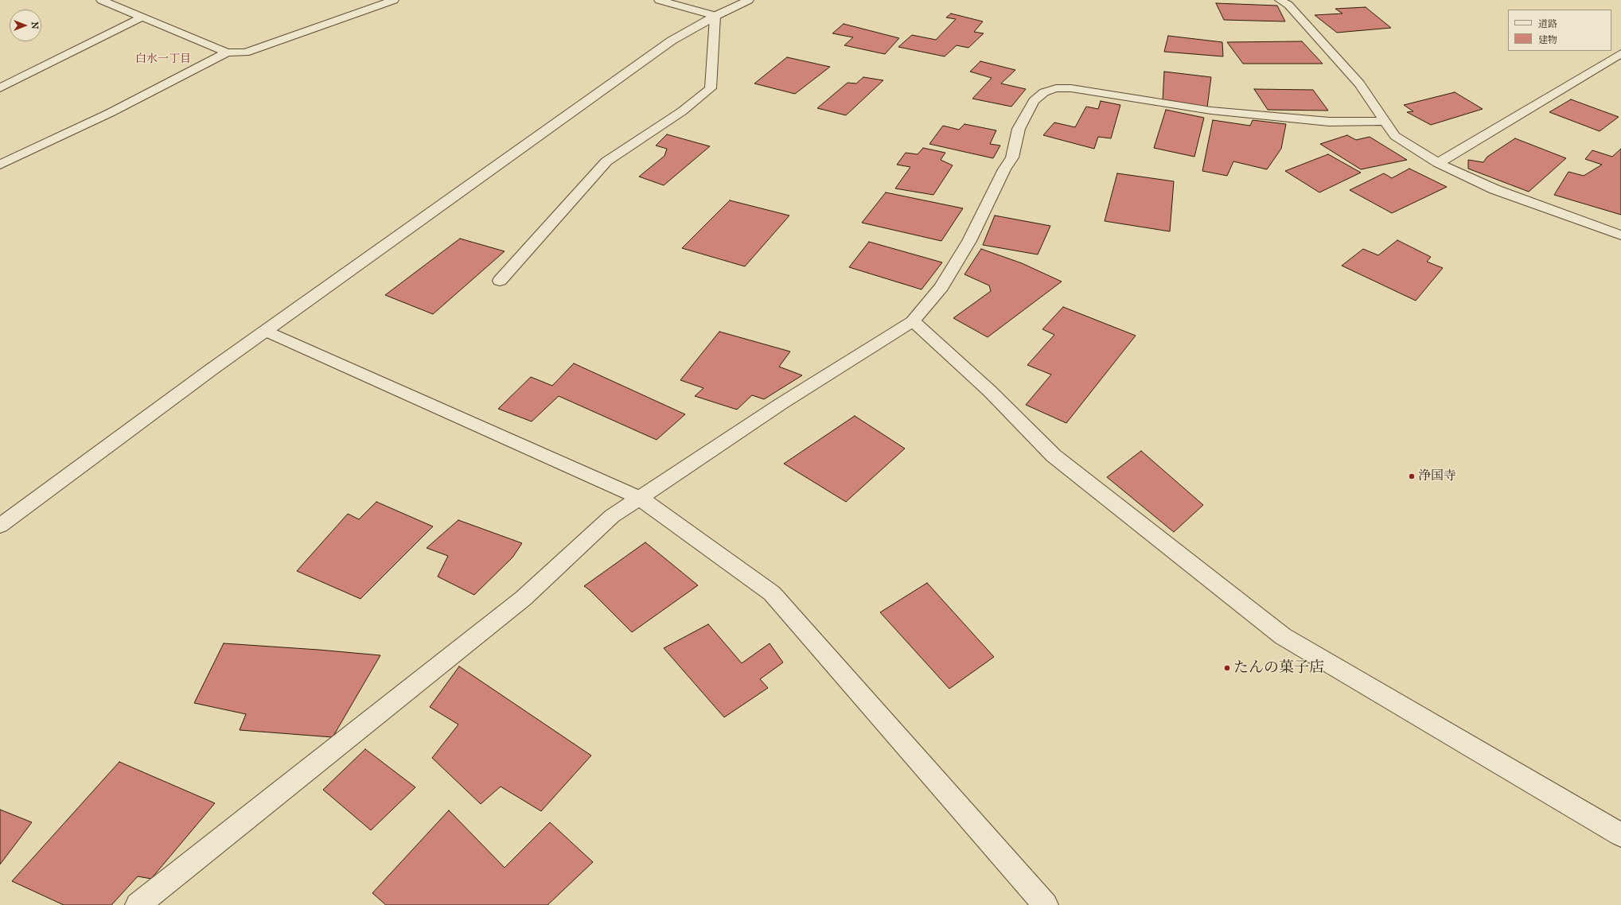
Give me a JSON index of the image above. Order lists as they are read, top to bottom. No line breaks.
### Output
{"districts":["白水一丁目"],"places":["浄国寺","たんの菓子店"],"legend":["道路","建物"],"north":"right"}
